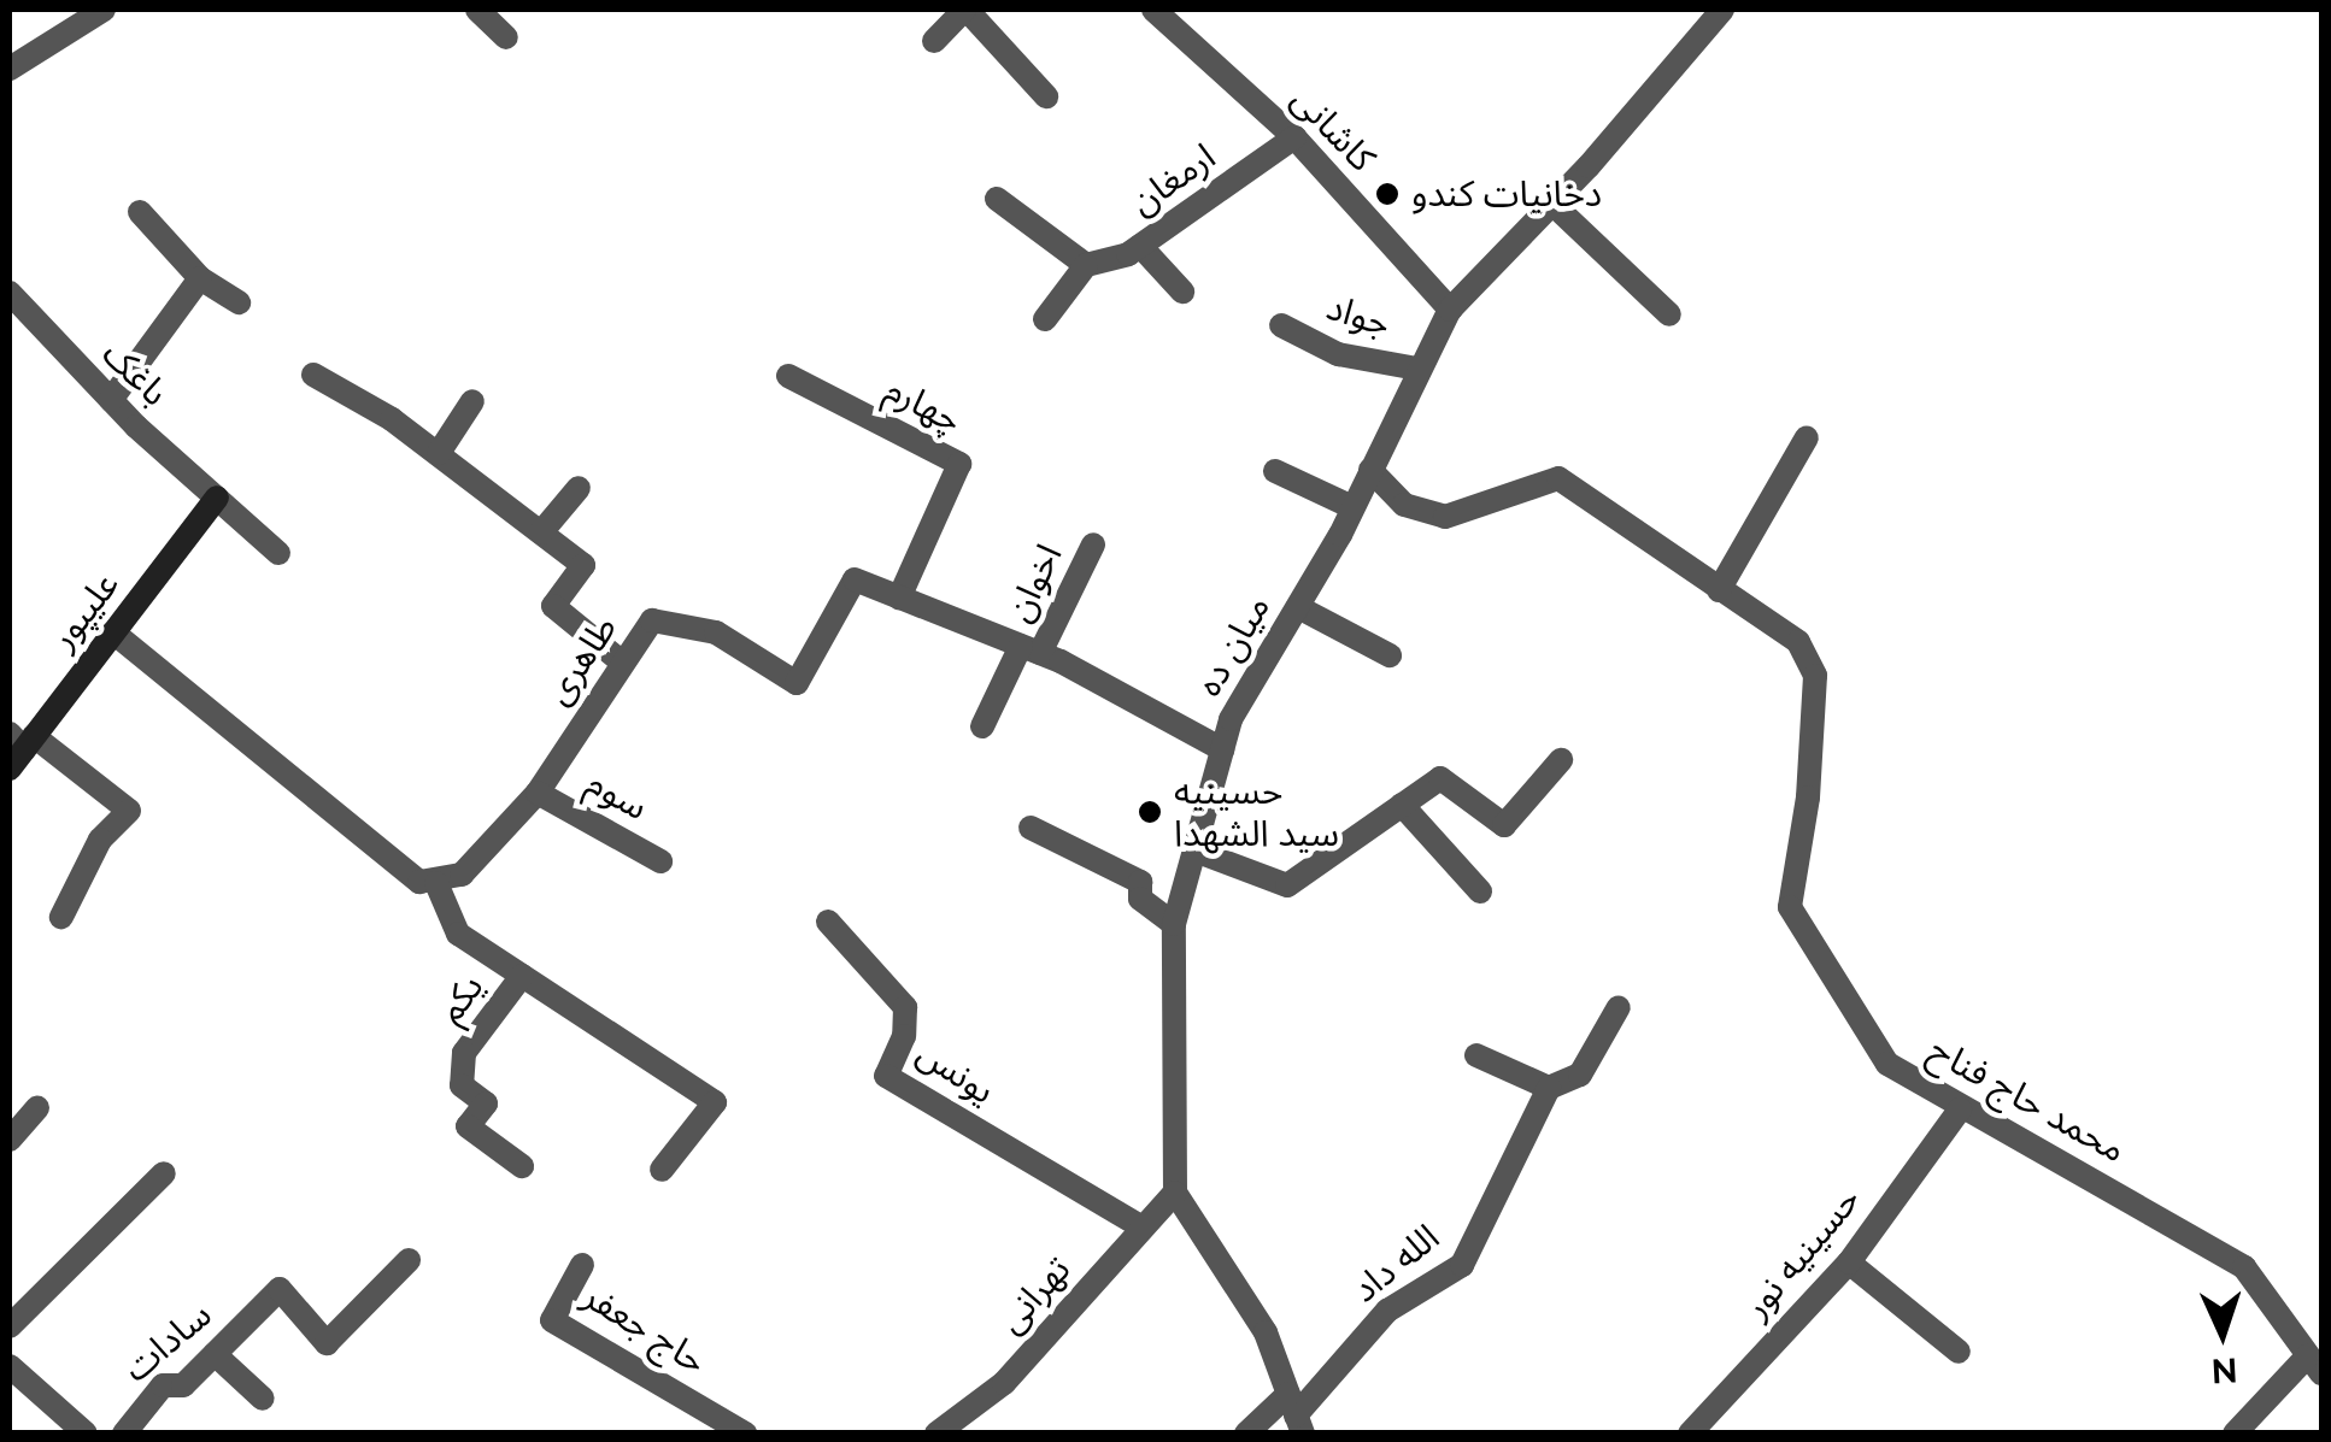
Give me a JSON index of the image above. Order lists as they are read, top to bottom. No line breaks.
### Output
{"streets":{"street":["کاشانی","ارمغان","جواد","باغک","چهارم","اخوان","علیپور","میان ده","طاهری","سوم","یکم","یونس","محمد حاج فناح","حسینیه نور","الله داد","تهرانی","حاج جعفر","سادات"]},"crossings":[["کاشانی","ارمغان"],["کاشانی","میان ده"],["جواد","میان ده"],["باغک","علیپور"],["چهارم","طاهری"],["اخوان","طاهری"],["میان ده","طاهری"],["میان ده","محمد حاج فناح"],["میان ده","تهرانی"],["طاهری","سوم"],["یونس","تهرانی"],["محمد حاج فناح","حسینیه نور"]],"places":["دخانیات کندو","حسینیه سید الشهدا"],"north":"bottom"}
